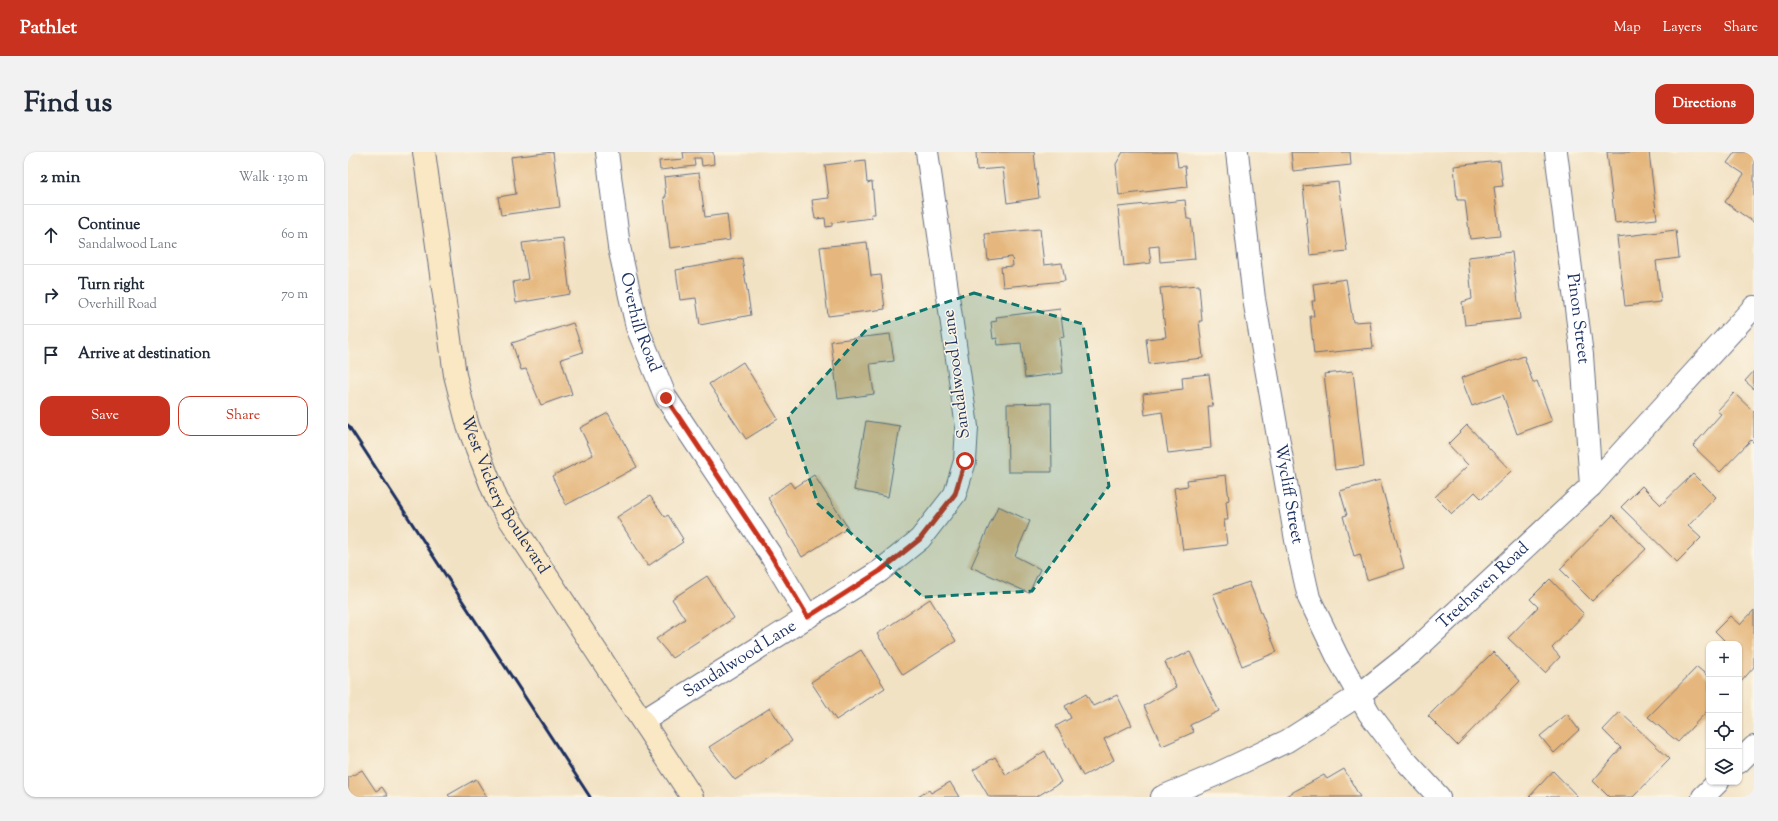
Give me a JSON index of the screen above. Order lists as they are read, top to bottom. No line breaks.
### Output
{"streets":{"main road":["West Vickery Boulevard"],"street":["Pinon Street","Overhill Road","Sandalwood Lane","Wycliff Street","Treehaven Road"]},"crossings":[["Pinon Street","Treehaven Road"],["Overhill Road","Sandalwood Lane"],["Sandalwood Lane","West Vickery Boulevard"],["Wycliff Street","Treehaven Road"]],"page":{"header":"Pathlet","nav":["Map","Layers","Share"],"title":"Find us","buttons":["Directions",["Save","Share"]],"heading":["2 min","Walk · 130 m"],"list":[["Continue","Sandalwood Lane","60 m"],["Turn right","Overhill Road","70 m"],"Arrive at destination"],"map_buttons":["+","−"]}}
